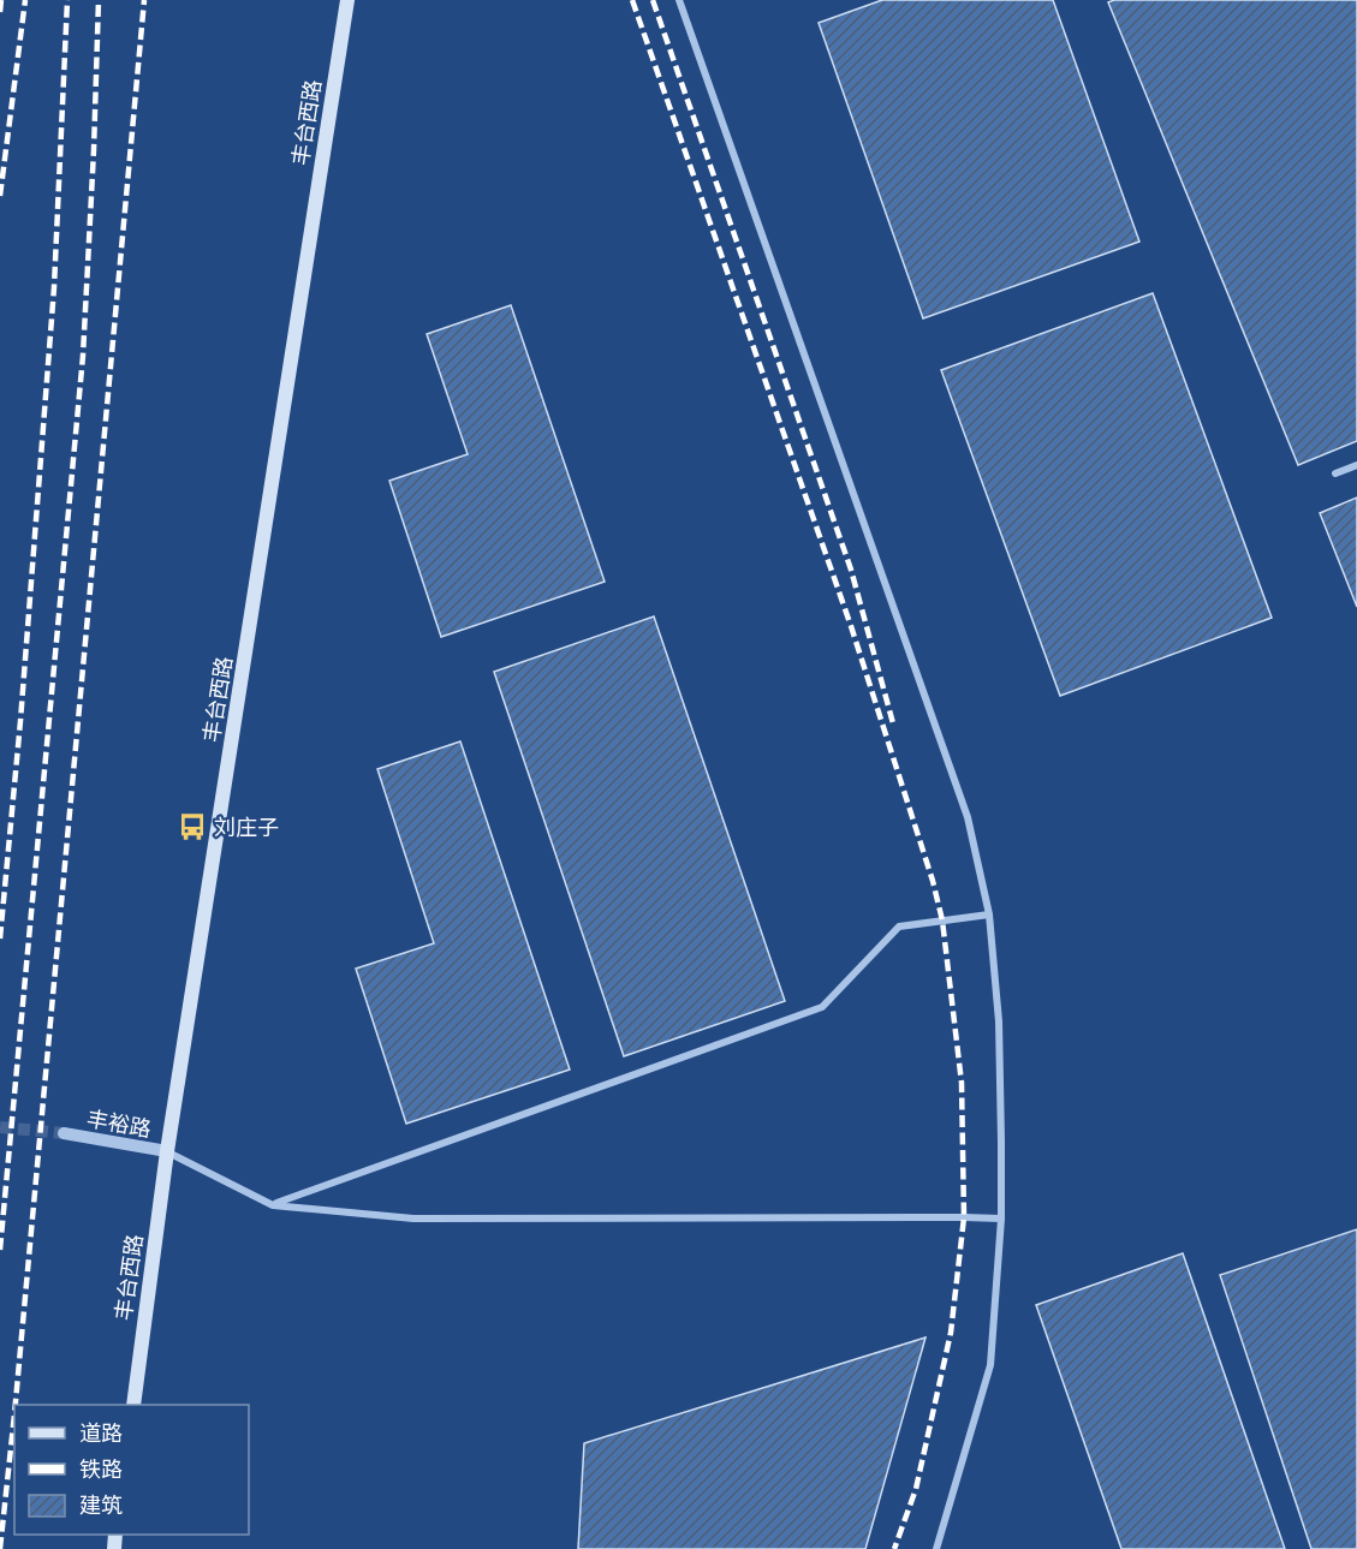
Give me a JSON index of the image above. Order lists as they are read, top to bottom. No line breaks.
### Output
{"streets":{"main road":["丰台西路"],"street":["丰裕路"]},"crossings":[["丰台西路","丰裕路"]],"places":{"bus stop":["刘庄子"]},"legend":["道路","铁路","建筑"]}
